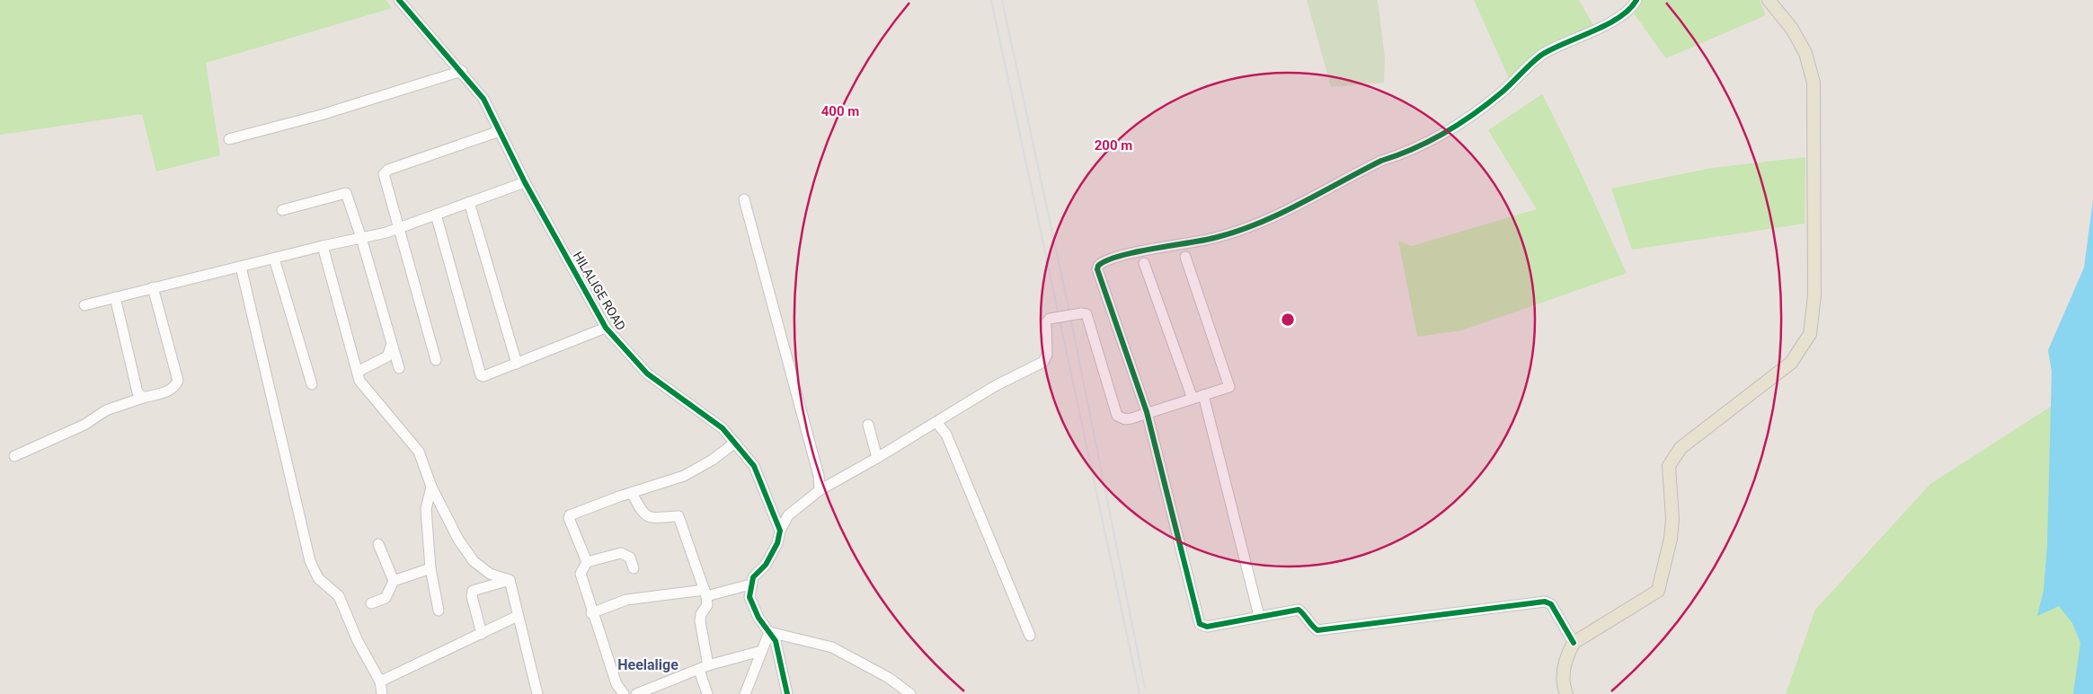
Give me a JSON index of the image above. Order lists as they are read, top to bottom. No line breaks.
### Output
{"streets":{"street":["HILALIGE ROAD"]},"districts":["Heelalige"],"rings":["400 m","200 m"]}
